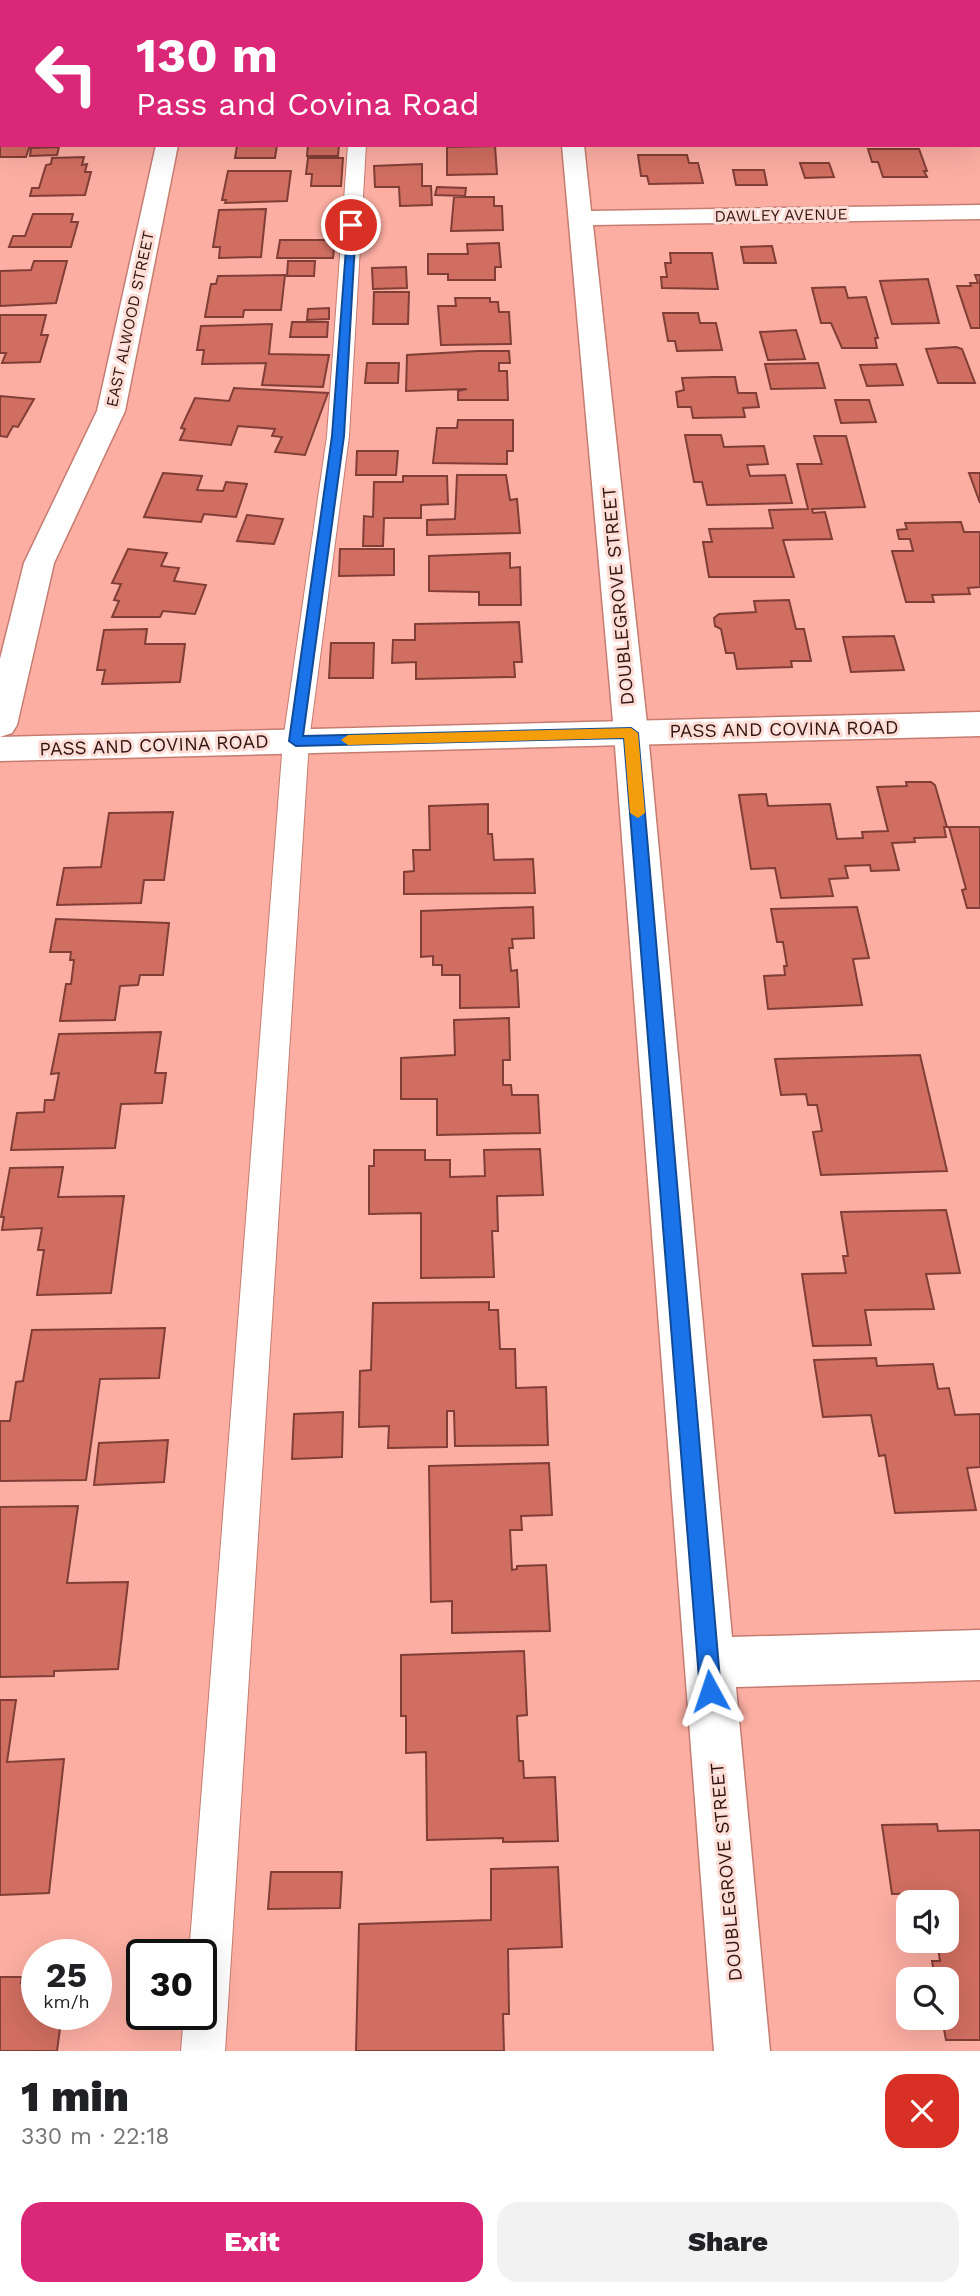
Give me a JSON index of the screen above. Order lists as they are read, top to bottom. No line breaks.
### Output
{"streets":{"street":["DAWLEY AVENUE","EAST ALWOOD STREET","DOUBLEGROVE STREET","PASS AND COVINA ROAD"]},"crossings":[["DAWLEY AVENUE","DOUBLEGROVE STREET"],["DOUBLEGROVE STREET","PASS AND COVINA ROAD"]],"page":{"turn":["130 m","Pass and Covina Road"],"speed":"25 km/h","limit":"30","heading":["1 min","330 m · 22:18"],"buttons":["Exit","Share"]}}
